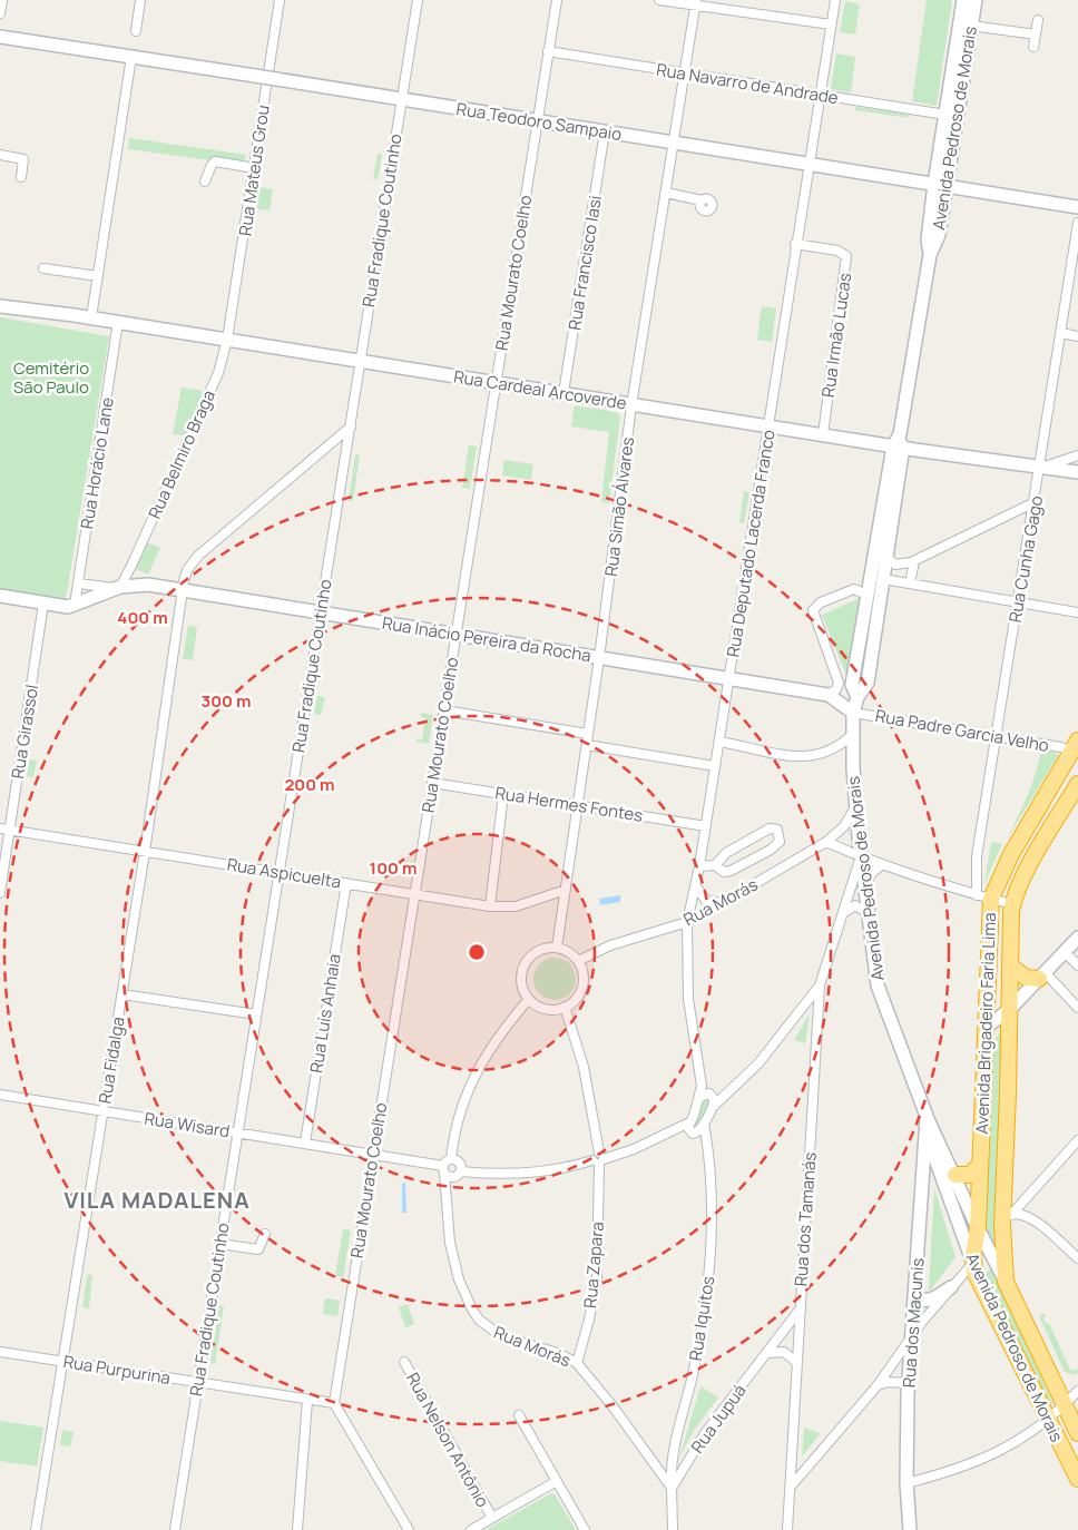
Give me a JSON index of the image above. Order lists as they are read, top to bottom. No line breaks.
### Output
{"streets":{"highway":["Avenida Pedroso de Morais","Avenida Brigadeiro Faria Lima"],"main road":["Rua Teodoro Sampaio","Rua Cardeal Arcoverde","Rua Inácio Pereira da Rocha","Rua dos Macunis"],"street":["Rua Navarro de Andrade","Rua Mateus Grou","Rua Fradique Coutinho","Rua Francisco Iasi","Rua Mourato Coelho","Rua Irmão Lucas","Rua Belmiro Braga","Rua Horácio Lane","Rua Simão Álvares","Rua Deputado Lacerda Franco","Rua Cunha Gago","Rua Padre Garcia Velho","Rua Girassol","Rua Hermes Fontes","Rua Aspicuelta","Rua Morás","Rua Luís Anhaia","Rua Fidalga","Rua Wisard","Rua dos Tamanás","Rua Zapara","Rua Iquitos","Rua Purpurina","Rua Jupuá","Rua Nelson Antônio"]},"crossings":[["Rua Navarro de Andrade","Avenida Pedroso de Morais"],["Rua Navarro de Andrade","Rua Mourato Coelho"],["Rua Navarro de Andrade","Rua Simão Álvares"],["Rua Navarro de Andrade","Rua Deputado Lacerda Franco"],["Rua Teodoro Sampaio","Avenida Pedroso de Morais"],["Rua Teodoro Sampaio","Rua Fradique Coutinho"],["Rua Teodoro Sampaio","Rua Francisco Iasi"],["Rua Teodoro Sampaio","Rua Mourato Coelho"],["Rua Teodoro Sampaio","Rua Simão Álvares"],["Rua Teodoro Sampaio","Rua Deputado Lacerda Franco"],["Avenida Pedroso de Morais","Rua Cardeal Arcoverde"],["Avenida Pedroso de Morais","Rua Inácio Pereira da Rocha"],["Avenida Pedroso de Morais","Rua Padre Garcia Velho"],["Avenida Pedroso de Morais","Rua Morás"],["Avenida Pedroso de Morais","Avenida Brigadeiro Faria Lima"],["Avenida Pedroso de Morais","Rua dos Tamanás"],["Avenida Pedroso de Morais","Rua dos Macunis"],["Rua Mateus Grou","Rua Cardeal Arcoverde"],["Rua Mateus Grou","Rua Belmiro Braga"],["Rua Fradique Coutinho","Rua Cardeal Arcoverde"],["Rua Fradique Coutinho","Rua Inácio Pereira da Rocha"],["Rua Fradique Coutinho","Rua Aspicuelta"],["Rua Fradique Coutinho","Rua Fidalga"],["Rua Fradique Coutinho","Rua Wisard"],["Rua Fradique Coutinho","Rua Purpurina"],["Rua Francisco Iasi","Rua Cardeal Arcoverde"],["Rua Mourato Coelho","Rua Cardeal Arcoverde"],["Rua Mourato Coelho","Rua Inácio Pereira da Rocha"],["Rua Mourato Coelho","Rua Hermes Fontes"],["Rua Mourato Coelho","Rua Aspicuelta"],["Rua Mourato Coelho","Rua Wisard"],["Rua Mourato Coelho","Rua Purpurina"],["Rua Irmão Lucas","Rua Cardeal Arcoverde"],["Rua Irmão Lucas","Rua Deputado Lacerda Franco"],["Rua Cardeal Arcoverde","Rua Belmiro Braga"],["Rua Cardeal Arcoverde","Rua Horácio Lane"],["Rua Cardeal Arcoverde","Rua Simão Álvares"],["Rua Cardeal Arcoverde","Rua Deputado Lacerda Franco"],["Rua Cardeal Arcoverde","Rua Cunha Gago"],["Rua Belmiro Braga","Rua Inácio Pereira da Rocha"],["Rua Horácio Lane","Rua Inácio Pereira da Rocha"],["Rua Simão Álvares","Rua Inácio Pereira da Rocha"],["Rua Simão Álvares","Rua Hermes Fontes"],["Rua Simão Álvares","Rua Aspicuelta"],["Rua Simão Álvares","Rua Morás"],["Rua Simão Álvares","Rua Zapara"],["Rua Deputado Lacerda Franco","Rua Inácio Pereira da Rocha"],["Rua Deputado Lacerda Franco","Rua Hermes Fontes"],["Rua Deputado Lacerda Franco","Rua Morás"],["Rua Cunha Gago","Rua Padre Garcia Velho"],["Rua Cunha Gago","Avenida Brigadeiro Faria Lima"],["Rua Inácio Pereira da Rocha","Rua Padre Garcia Velho"],["Rua Inácio Pereira da Rocha","Rua Girassol"],["Rua Inácio Pereira da Rocha","Rua Fidalga"],["Rua Padre Garcia Velho","Avenida Brigadeiro Faria Lima"],["Rua Girassol","Rua Aspicuelta"],["Rua Aspicuelta","Rua Luís Anhaia"],["Rua Aspicuelta","Rua Fidalga"],["Rua Morás","Rua Wisard"],["Rua Morás","Rua Zapara"],["Rua Morás","Rua Iquitos"],["Rua Morás","Rua Jupuá"],["Rua Luís Anhaia","Rua Wisard"],["Rua Fidalga","Rua Wisard"],["Rua Fidalga","Rua Purpurina"],["Rua dos Tamanás","Rua Jupuá"],["Rua Iquitos","Rua Jupuá"]],"districts":["VILA MADALENA"],"parks":["Cemitério São Paulo"],"rings":["400 m","300 m","200 m","100 m"]}
